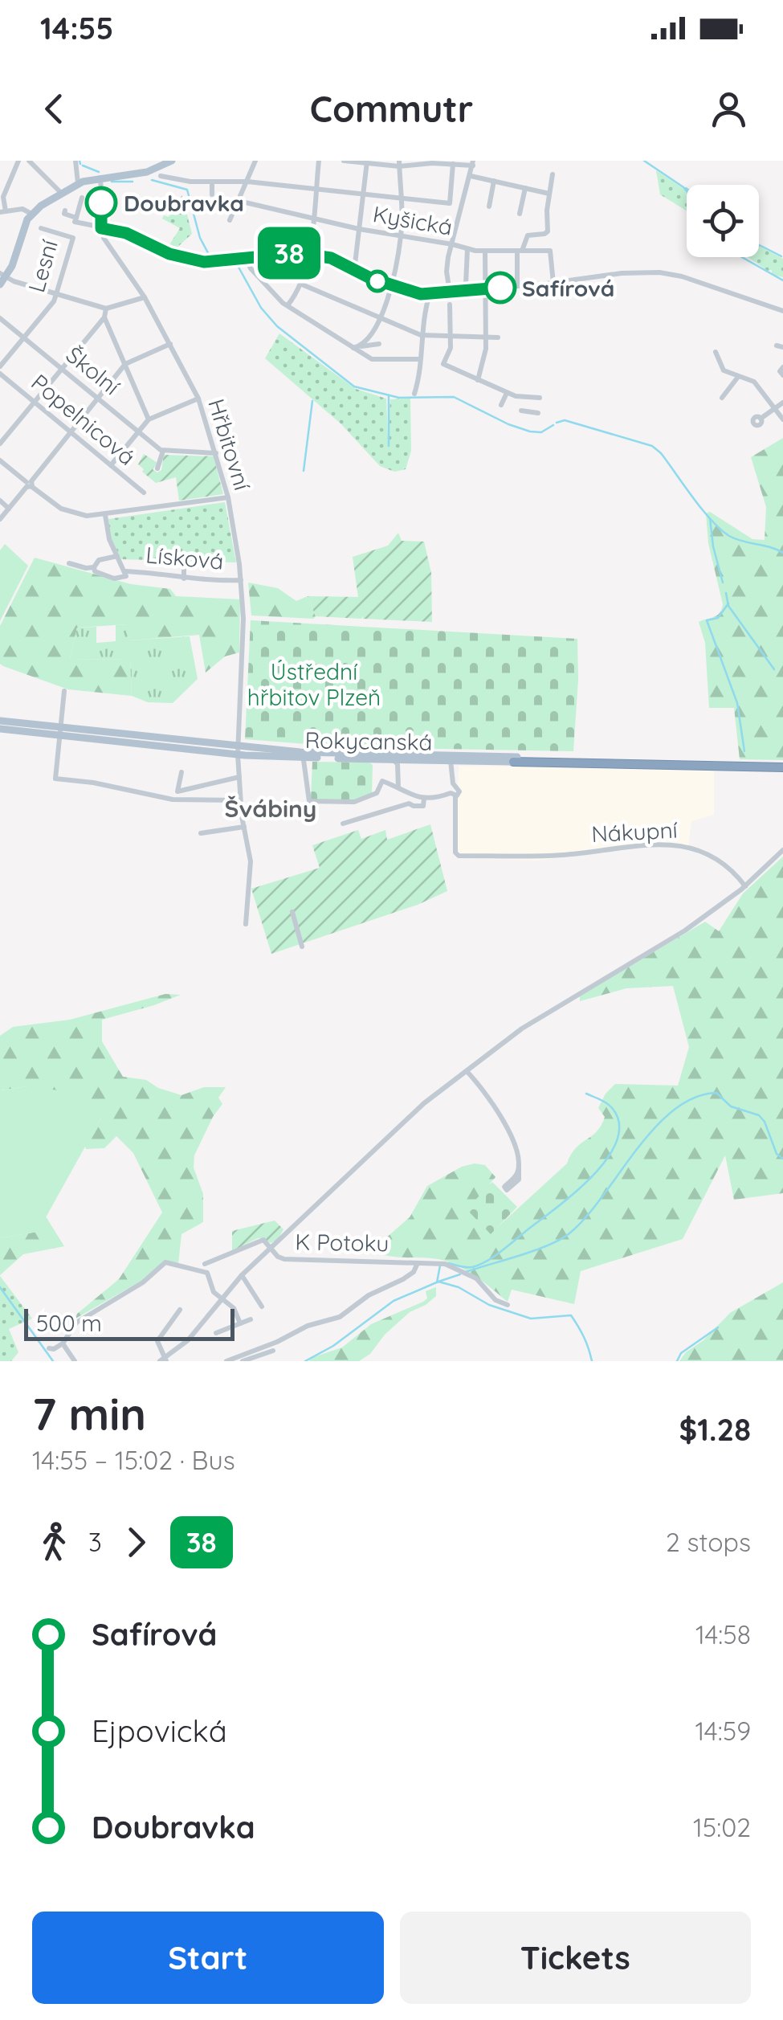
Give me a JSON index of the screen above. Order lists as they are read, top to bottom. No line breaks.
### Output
{"streets":{"highway":["Rokycanská"],"street":["Kyšická","Lesní","Školní","Popelnicová","Hřbitovní","Lísková","Nákupní","K Potoku"]},"crossings":[["Lesní","Školní"],["Hřbitovní","Lísková"],["Hřbitovní","Rokycanská"]],"districts":["Švábiny"],"parks":["Ústřední hřbitov Plzeň"],"places":["Doubravka","Safírová"],"lines":["bus line 38"],"scale_bar":"500 m","page":{"status":"14:55","header":"Commutr","on_map":"38","scale":"500 m","heading":["7 min","14:55 – 15:02 · Bus","$1.28"],"legs":["3","38","2 stops"],"list":[{"name":"Safírová","value":"14:58"},{"name":"Ejpovická","value":"14:59"},{"name":"Doubravka","value":"15:02"}],"buttons":["Start","Tickets"]}}
